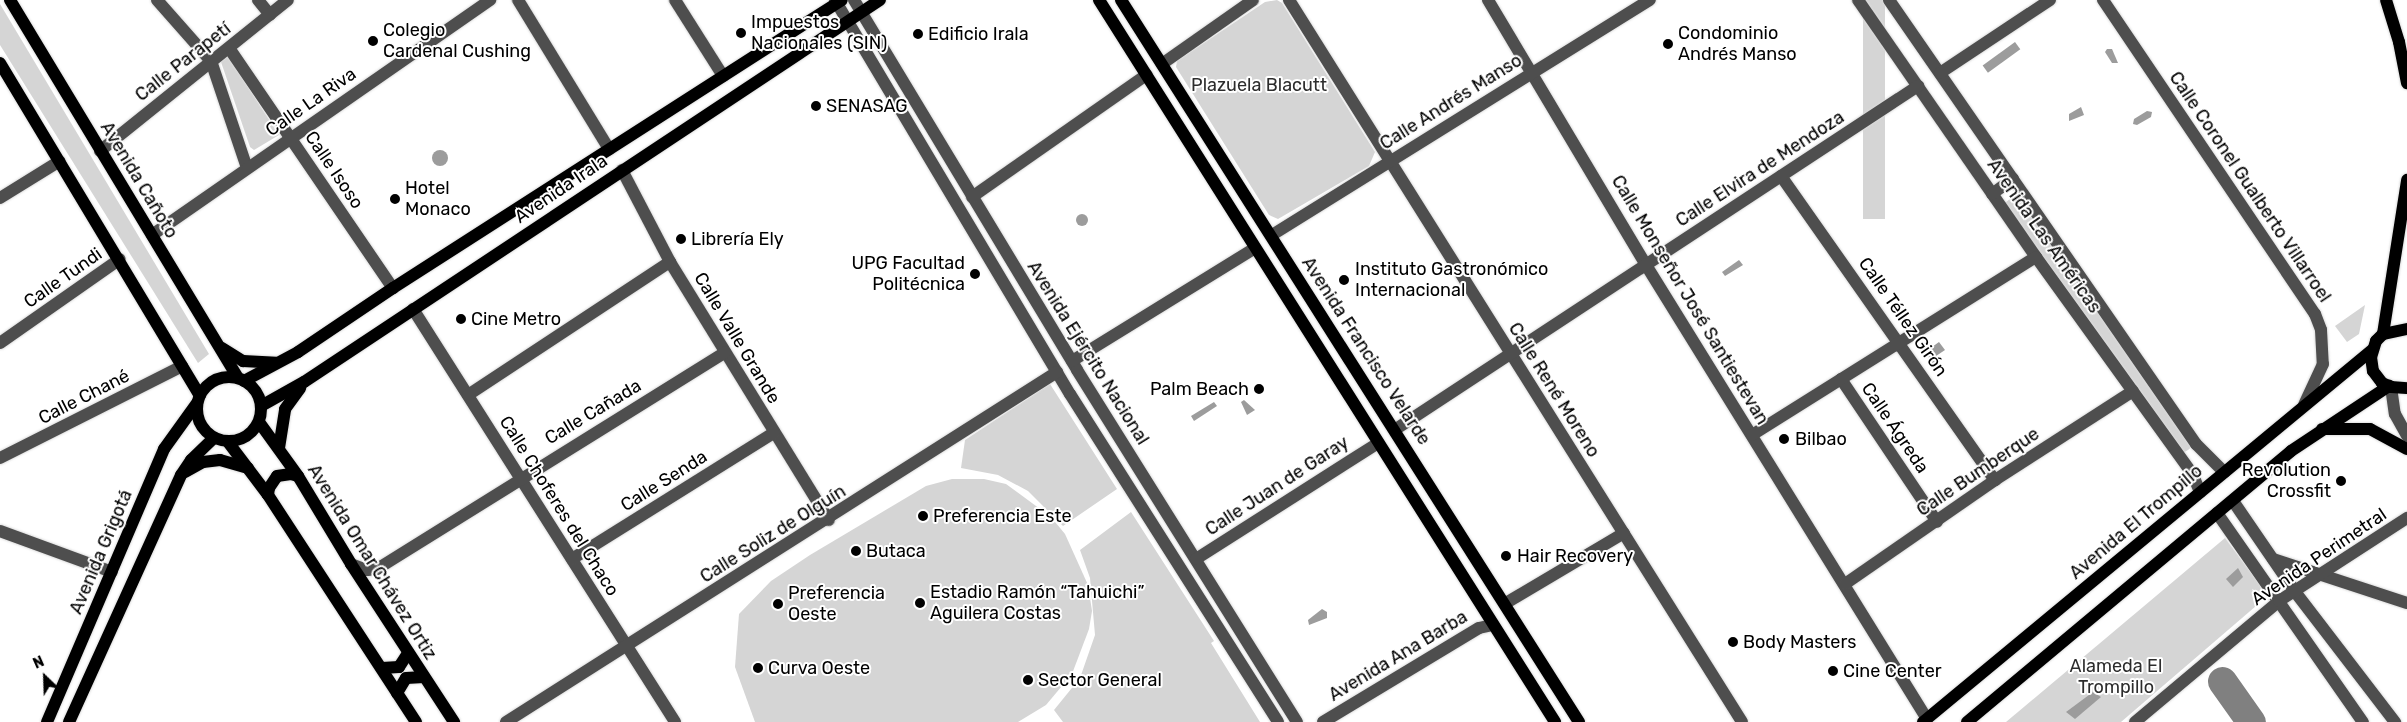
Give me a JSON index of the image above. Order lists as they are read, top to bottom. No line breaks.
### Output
{"streets":{"main road":["Avenida Cañoto","Avenida Irala","Avenida Francisco Velarde","Avenida El Trompillo","Avenida Grigotá","Avenida Omar Chávez Ortiz"],"street":["Calle Parapetí","Calle La Riva","Calle Andrés Manso","Calle Elvira de Mendoza","Calle Isoso","Calle Coronel Gualberto Villarroel","Avenida Las Américas","Calle Tundi","Calle Monseñor José Santiestevan","Calle Téllez Girón","Calle Valle Grande","Avenida Ejército Nacional","Calle René Moreno","Calle Chané","Calle Cañada","Calle Ágreda","Calle Bumberque","Calle Senda","Calle Juan de Garay","Calle Choferes del Chaco","Calle Soliz de Olguín","Avenida Perimetral","Avenida Ana Barba"]},"crossings":[["Calle Parapetí","Calle Isoso"],["Calle Parapetí","Avenida Cañoto"],["Calle La Riva","Calle Isoso"],["Calle La Riva","Avenida Cañoto"],["Calle Andrés Manso","Calle Monseñor José Santiestevan"],["Calle Andrés Manso","Avenida Francisco Velarde"],["Calle Andrés Manso","Calle René Moreno"],["Calle Elvira de Mendoza","Avenida Las Américas"],["Calle Elvira de Mendoza","Calle Monseñor José Santiestevan"],["Calle Elvira de Mendoza","Calle Téllez Girón"],["Calle Elvira de Mendoza","Avenida Francisco Velarde"],["Calle Elvira de Mendoza","Calle René Moreno"],["Calle Elvira de Mendoza","Calle Juan de Garay"],["Calle Isoso","Avenida Irala"],["Avenida Cañoto","Avenida Irala"],["Avenida Cañoto","Avenida Grigotá"],["Avenida Cañoto","Avenida Omar Chávez Ortiz"],["Calle Coronel Gualberto Villarroel","Avenida El Trompillo"],["Avenida Irala","Calle Valle Grande"],["Avenida Irala","Avenida Ejército Nacional"],["Avenida Irala","Calle Choferes del Chaco"],["Avenida Irala","Avenida Grigotá"],["Avenida Irala","Avenida Omar Chávez Ortiz"],["Avenida Las Américas","Calle Bumberque"],["Avenida Las Américas","Avenida El Trompillo"],["Calle Monseñor José Santiestevan","Calle Bumberque"],["Calle Monseñor José Santiestevan","Avenida El Trompillo"],["Calle Téllez Girón","Calle Bumberque"],["Calle Valle Grande","Calle Cañada"],["Calle Valle Grande","Calle Senda"],["Calle Valle Grande","Calle Soliz de Olguín"],["Avenida Francisco Velarde","Calle Juan de Garay"],["Avenida Ejército Nacional","Calle Juan de Garay"],["Avenida Ejército Nacional","Calle Soliz de Olguín"],["Calle Cañada","Calle Choferes del Chaco"],["Calle Cañada","Avenida Omar Chávez Ortiz"],["Calle Ágreda","Calle Bumberque"],["Calle Senda","Calle Choferes del Chaco"],["Calle Choferes del Chaco","Calle Soliz de Olguín"],["Avenida Grigotá","Avenida Omar Chávez Ortiz"]],"parks":["Plazuela Blacutt","Alameda El Trompillo"],"places":["Impuestos Nacionales (SIN)","Edificio Irala","Colegio Cardenal Cushing","Condominio Andrés Manso","SENASAG","Hotel Monaco","Librería Ely","UPG Facultad Politécnica","Instituto Gastronómico Internacional","Cine Metro","Palm Beach","Bilbao","Revolution Crossfit","Preferencia Este","Butaca","Hair Recovery","Estadio Ramón “Tahuichi” Aguilera Costas","Preferencia Oeste","Body Masters","Curva Oeste","Cine Center","Sector General"],"north":"top left"}
